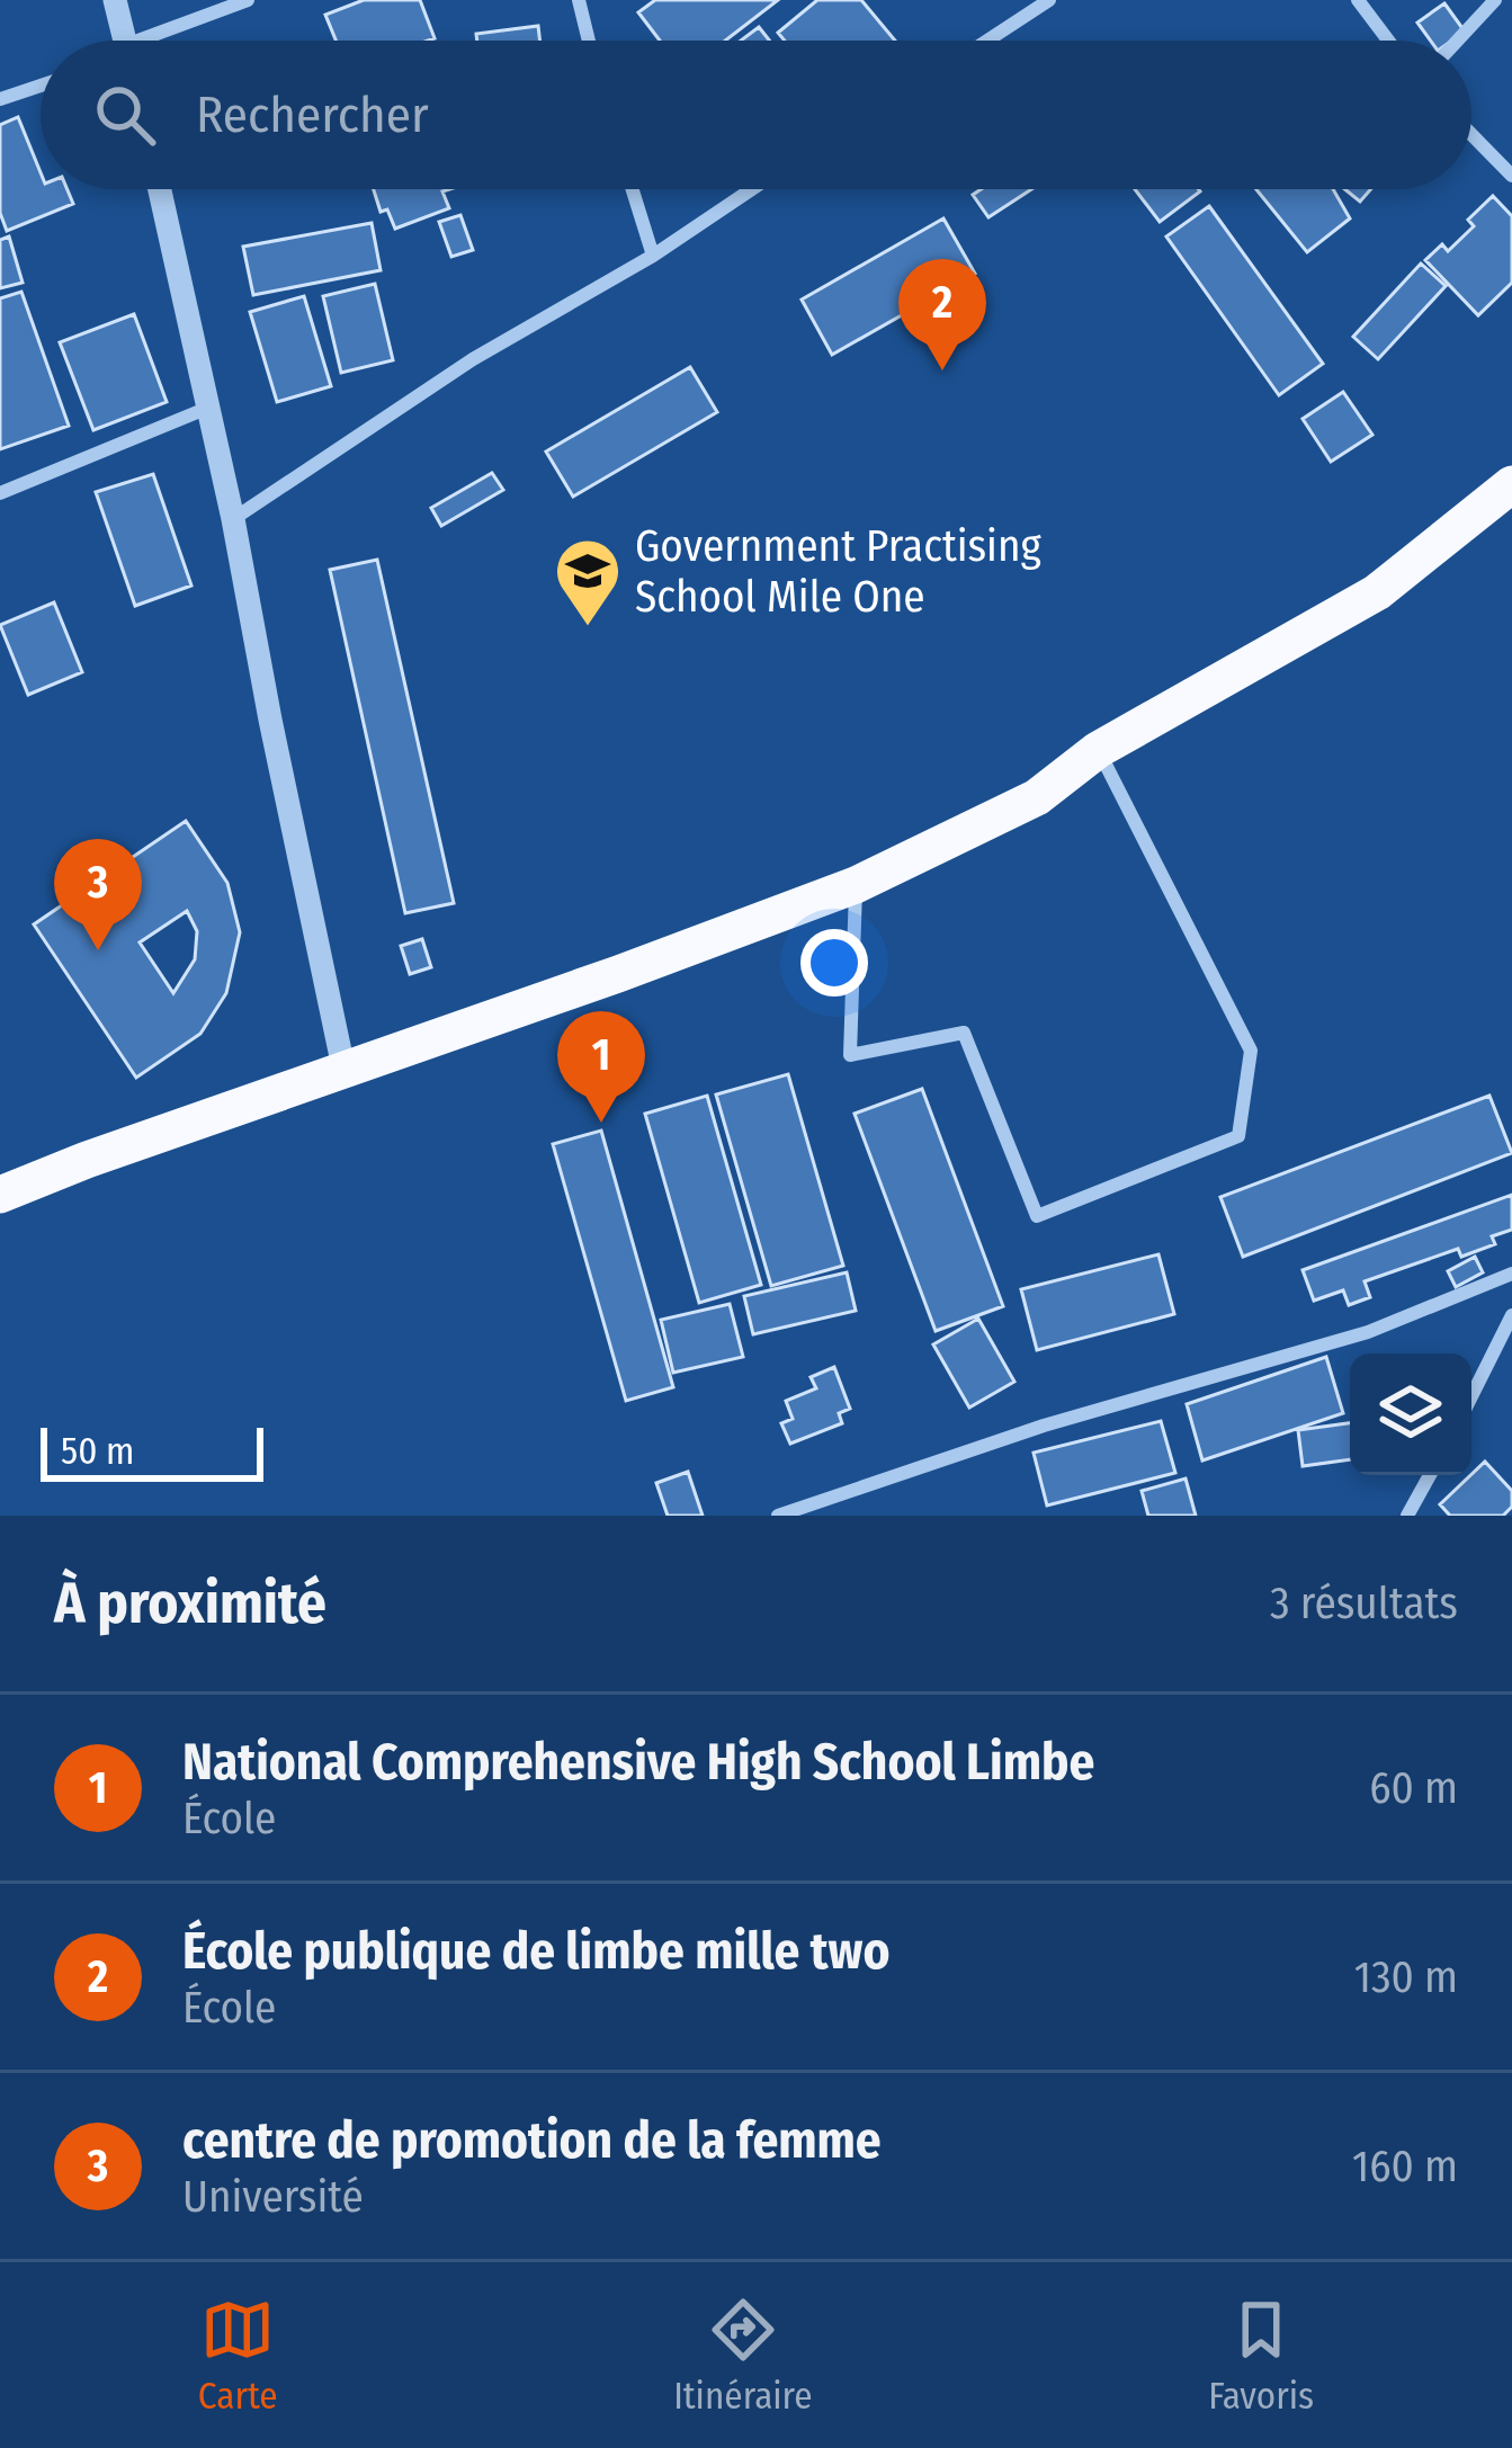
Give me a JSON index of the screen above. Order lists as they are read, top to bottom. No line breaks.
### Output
{"places":{"school or university":["Government Practising School Mile One"]},"scale_bar":"50 m","page":{"search":"Rechercher","pins":["2","3","1"],"scale":"50 m","heading":["À proximité","3 résultats"],"list":[{"mark":"1","name":"National Comprehensive High School Limbe","note":"École","value":"60 m"},{"mark":"2","name":"École publique de limbe mille two","note":"École","value":"130 m"},{"mark":"3","name":"centre de promotion de la femme","note":"Université","value":"160 m"}],"nav":["Carte","Itinéraire","Favoris"]}}
